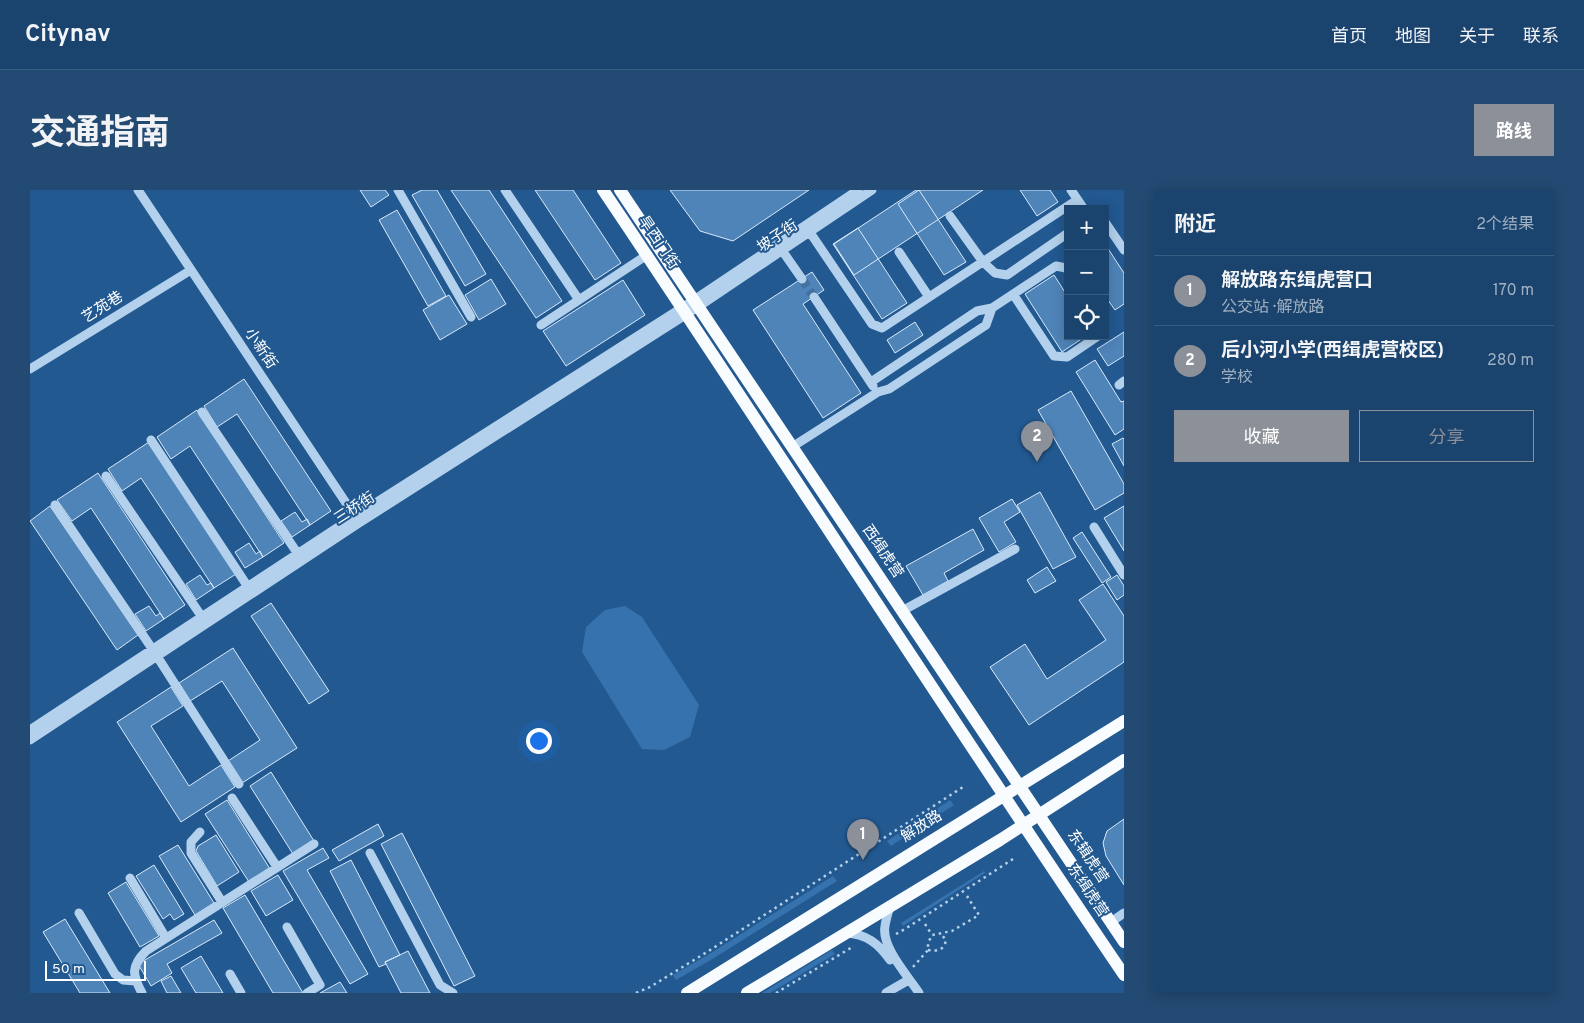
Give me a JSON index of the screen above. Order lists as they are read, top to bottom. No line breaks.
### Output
{"streets":{"main road":["旱西门街","西缉虎营","解放路","东辑虎营","东缉虎营"],"street":["坡子街","艺苑巷","小新街","三桥街"]},"crossings":[["坡子街","旱西门街"],["坡子街","三桥街"],["坡子街","西缉虎营"],["旱西门街","三桥街"],["旱西门街","西缉虎营"],["艺苑巷","小新街"],["小新街","三桥街"],["三桥街","西缉虎营"],["西缉虎营","解放路"],["西缉虎营","东辑虎营"]],"scale_bar":"50 m","page":{"header":"Citynav","nav":["首页","地图","关于","联系"],"title":"交通指南","buttons":["路线",["收藏","分享"]],"heading":["附近","2个结果"],"map_buttons":["+","−"],"list":[{"mark":"1","name":"解放路东缉虎营口","note":"公交站 · 解放路","value":"170 m"},{"mark":"2","name":"后小河小学(西缉虎营校区)","note":"学校","value":"280 m"}],"pins":["2","1"],"scale":"50 m"}}
